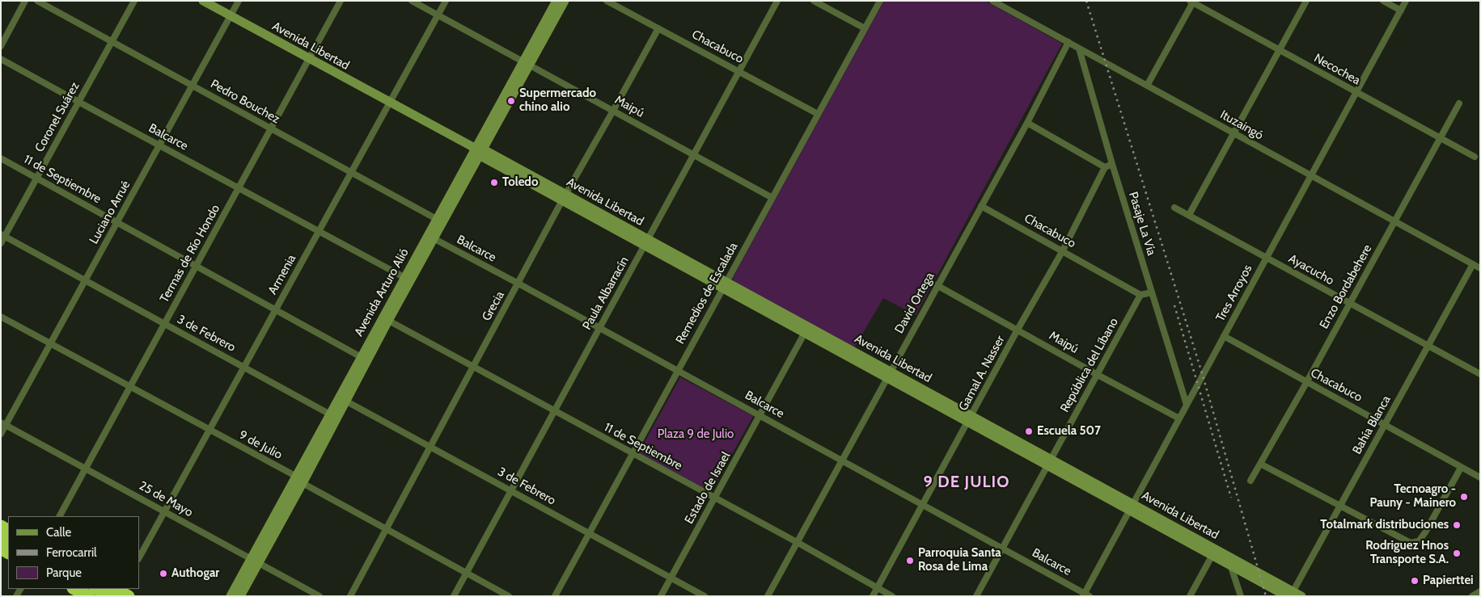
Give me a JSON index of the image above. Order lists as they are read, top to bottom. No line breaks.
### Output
{"streets":{"main road":["Avenida Libertad","Avenida Arturo Alió"],"street":["Chacabuco","Necochea","Pedro Bouchez","Maipú","Coronel Suárez","Ituzaingó","Balcarce","11 de Septiembre","Luciano Arrué","Pasaje La Vía","Termas de Río Hondo","Ayacucho","Armenia","Enzo Bordabehere","Paula Albarracín","Remedios de Escalada","Tres Arroyos","David Ortega","Grecia","3 de Febrero","República del Líbano","Gamal A. Nasser","Bahía Blanca","9 de Julio","Estado de Israel","25 de Mayo"]},"crossings":[["Avenida Libertad","Luciano Arrué"],["Avenida Libertad","Termas de Río Hondo"],["Avenida Libertad","Armenia"],["Avenida Libertad","Avenida Arturo Alió"],["Avenida Libertad","Paula Albarracín"],["Avenida Libertad","Remedios de Escalada"],["Avenida Libertad","Tres Arroyos"],["Avenida Libertad","David Ortega"],["Avenida Libertad","Grecia"],["Avenida Libertad","República del Líbano"],["Avenida Libertad","Gamal A. Nasser"],["Avenida Libertad","Bahía Blanca"],["Avenida Libertad","Estado de Israel"],["Chacabuco","Enzo Bordabehere"],["Chacabuco","Paula Albarracín"],["Chacabuco","Remedios de Escalada"],["Chacabuco","Tres Arroyos"],["Chacabuco","David Ortega"],["Chacabuco","Grecia"],["Chacabuco","República del Líbano"],["Chacabuco","Gamal A. Nasser"],["Chacabuco","Bahía Blanca"],["Necochea","Enzo Bordabehere"],["Necochea","Tres Arroyos"],["Pedro Bouchez","Coronel Suárez"],["Pedro Bouchez","Luciano Arrué"],["Pedro Bouchez","Termas de Río Hondo"],["Pedro Bouchez","Armenia"],["Pedro Bouchez","Avenida Arturo Alió"],["Maipú","Armenia"],["Maipú","Avenida Arturo Alió"],["Maipú","Paula Albarracín"],["Maipú","Remedios de Escalada"],["Maipú","Tres Arroyos"],["Maipú","David Ortega"],["Maipú","Grecia"],["Maipú","República del Líbano"],["Maipú","Gamal A. Nasser"],["Coronel Suárez","Balcarce"],["Coronel Suárez","11 de Septiembre"],["Coronel Suárez","3 de Febrero"],["Ituzaingó","Pasaje La Vía"],["Ituzaingó","Enzo Bordabehere"],["Ituzaingó","Tres Arroyos"],["Ituzaingó","David Ortega"],["Ituzaingó","Bahía Blanca"],["Balcarce","Luciano Arrué"],["Balcarce","Termas de Río Hondo"],["Balcarce","Armenia"],["Balcarce","Avenida Arturo Alió"],["Balcarce","Paula Albarracín"],["Balcarce","Remedios de Escalada"],["Balcarce","Tres Arroyos"],["Balcarce","David Ortega"],["Balcarce","Grecia"],["Balcarce","República del Líbano"],["Balcarce","Gamal A. Nasser"],["Balcarce","Estado de Israel"],["11 de Septiembre","Luciano Arrué"],["11 de Septiembre","Termas de Río Hondo"],["11 de Septiembre","Armenia"],["11 de Septiembre","Avenida Arturo Alió"],["11 de Septiembre","Paula Albarracín"],["11 de Septiembre","Remedios de Escalada"],["11 de Septiembre","David Ortega"],["11 de Septiembre","Grecia"],["11 de Septiembre","Gamal A. Nasser"],["11 de Septiembre","Estado de Israel"],["Luciano Arrué","3 de Febrero"],["Luciano Arrué","9 de Julio"],["Luciano Arrué","25 de Mayo"],["Pasaje La Vía","Tres Arroyos"],["Termas de Río Hondo","3 de Febrero"],["Termas de Río Hondo","9 de Julio"],["Termas de Río Hondo","25 de Mayo"],["Ayacucho","Enzo Bordabehere"],["Ayacucho","Tres Arroyos"],["Ayacucho","Bahía Blanca"],["Armenia","3 de Febrero"],["Armenia","9 de Julio"],["Armenia","25 de Mayo"],["Avenida Arturo Alió","3 de Febrero"],["Avenida Arturo Alió","9 de Julio"],["Avenida Arturo Alió","25 de Mayo"],["Paula Albarracín","3 de Febrero"],["Paula Albarracín","9 de Julio"],["Remedios de Escalada","3 de Febrero"],["Grecia","3 de Febrero"],["Grecia","9 de Julio"],["3 de Febrero","Estado de Israel"]],"districts":["9 DE JULIO"],"parks":["Plaza 9 de Julio"],"places":["Supermercado chino alio","Toledo","Escuela 507","Tecnoagro - Pauny - Mainero","Totalmark distribuciones","Rodriguez Hnos Transporte S.A.","Parroquia Santa Rosa de Lima","Authogar","Papierttei"],"legend":["Calle","Ferrocarril","Parque"]}
